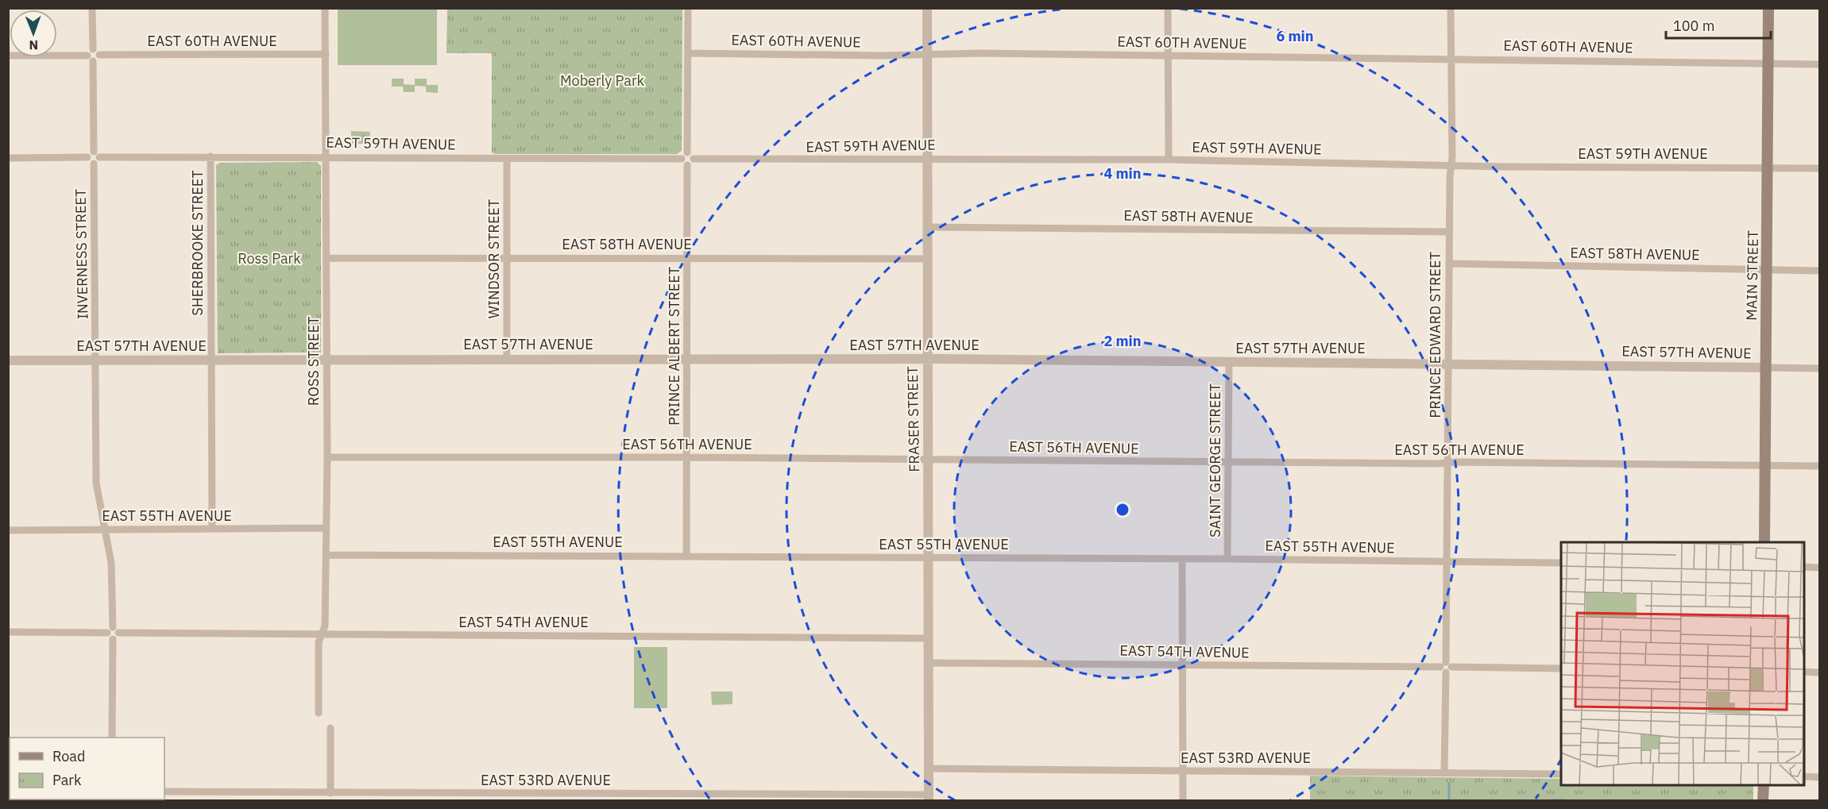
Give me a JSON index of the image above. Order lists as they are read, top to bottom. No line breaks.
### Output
{"streets":{"main road":["MAIN STREET"],"street":["EAST 60TH AVENUE","EAST 59TH AVENUE","EAST 58TH AVENUE","SHERBROOKE STREET","INVERNESS STREET","WINDSOR STREET","PRINCE EDWARD STREET","EAST 57TH AVENUE","PRINCE ALBERT STREET","ROSS STREET","FRASER STREET","EAST 56TH AVENUE","SAINT GEORGE STREET","EAST 55TH AVENUE","EAST 54TH AVENUE","EAST 53RD AVENUE"]},"crossings":[["EAST 60TH AVENUE","MAIN STREET"],["EAST 60TH AVENUE","PRINCE EDWARD STREET"],["EAST 60TH AVENUE","ROSS STREET"],["EAST 60TH AVENUE","FRASER STREET"],["EAST 59TH AVENUE","SHERBROOKE STREET"],["EAST 59TH AVENUE","WINDSOR STREET"],["EAST 59TH AVENUE","MAIN STREET"],["EAST 59TH AVENUE","PRINCE EDWARD STREET"],["EAST 59TH AVENUE","PRINCE ALBERT STREET"],["EAST 59TH AVENUE","ROSS STREET"],["EAST 59TH AVENUE","FRASER STREET"],["EAST 58TH AVENUE","WINDSOR STREET"],["EAST 58TH AVENUE","MAIN STREET"],["EAST 58TH AVENUE","PRINCE EDWARD STREET"],["EAST 58TH AVENUE","PRINCE ALBERT STREET"],["EAST 58TH AVENUE","ROSS STREET"],["EAST 58TH AVENUE","FRASER STREET"],["SHERBROOKE STREET","EAST 57TH AVENUE"],["SHERBROOKE STREET","EAST 55TH AVENUE"],["INVERNESS STREET","EAST 57TH AVENUE"],["INVERNESS STREET","EAST 55TH AVENUE"],["WINDSOR STREET","EAST 57TH AVENUE"],["MAIN STREET","EAST 57TH AVENUE"],["MAIN STREET","EAST 56TH AVENUE"],["PRINCE EDWARD STREET","EAST 57TH AVENUE"],["PRINCE EDWARD STREET","EAST 56TH AVENUE"],["PRINCE EDWARD STREET","EAST 55TH AVENUE"],["PRINCE EDWARD STREET","EAST 54TH AVENUE"],["PRINCE EDWARD STREET","EAST 53RD AVENUE"],["EAST 57TH AVENUE","PRINCE ALBERT STREET"],["EAST 57TH AVENUE","ROSS STREET"],["EAST 57TH AVENUE","FRASER STREET"],["EAST 57TH AVENUE","SAINT GEORGE STREET"],["PRINCE ALBERT STREET","EAST 56TH AVENUE"],["PRINCE ALBERT STREET","EAST 55TH AVENUE"],["ROSS STREET","EAST 56TH AVENUE"],["ROSS STREET","EAST 55TH AVENUE"],["ROSS STREET","EAST 54TH AVENUE"],["FRASER STREET","EAST 56TH AVENUE"],["FRASER STREET","EAST 55TH AVENUE"],["FRASER STREET","EAST 54TH AVENUE"],["FRASER STREET","EAST 53RD AVENUE"],["EAST 56TH AVENUE","SAINT GEORGE STREET"],["SAINT GEORGE STREET","EAST 55TH AVENUE"]],"parks":["Moberly Park","Ross Park"],"legend":["Road","Park"],"scale_bar":"100 m","north":"bottom","rings":["6 min","4 min","2 min"]}
